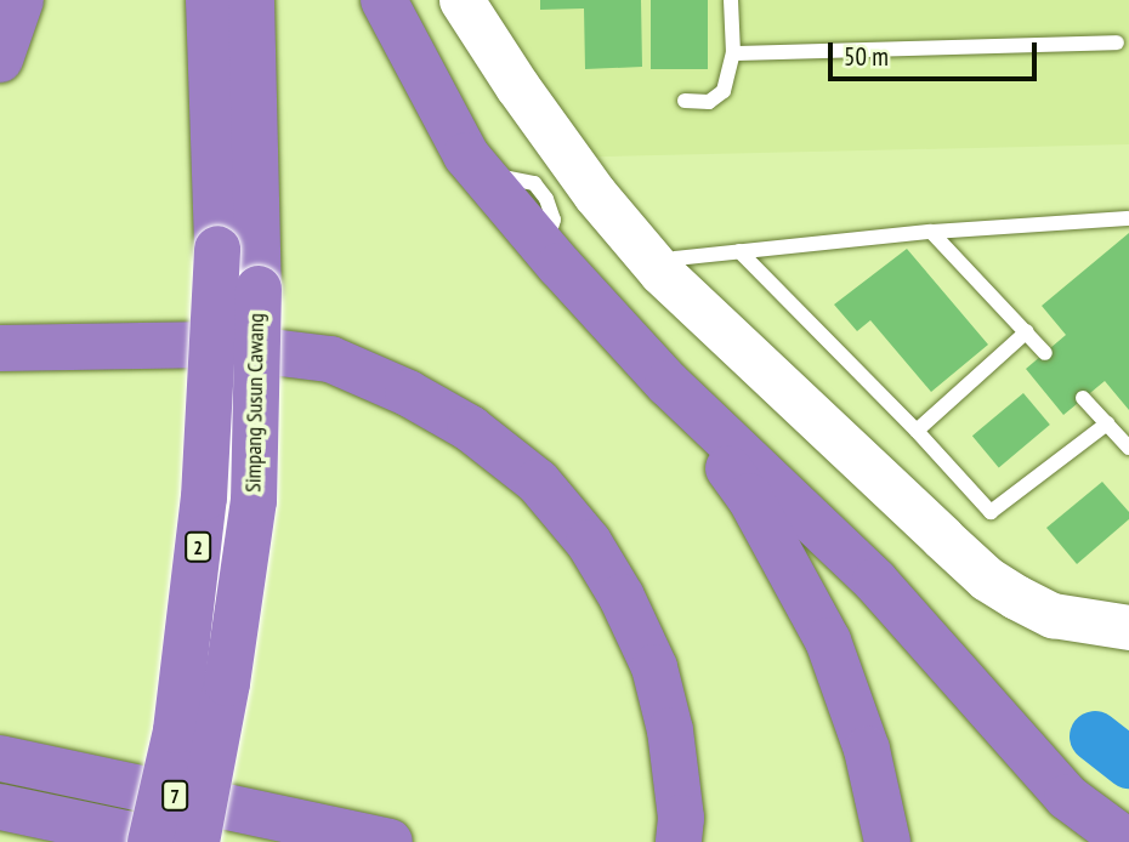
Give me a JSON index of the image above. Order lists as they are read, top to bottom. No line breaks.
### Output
{"streets":{"highway":["Simpang Susun Cawang","2","7"]},"scale_bar":"50 m"}
